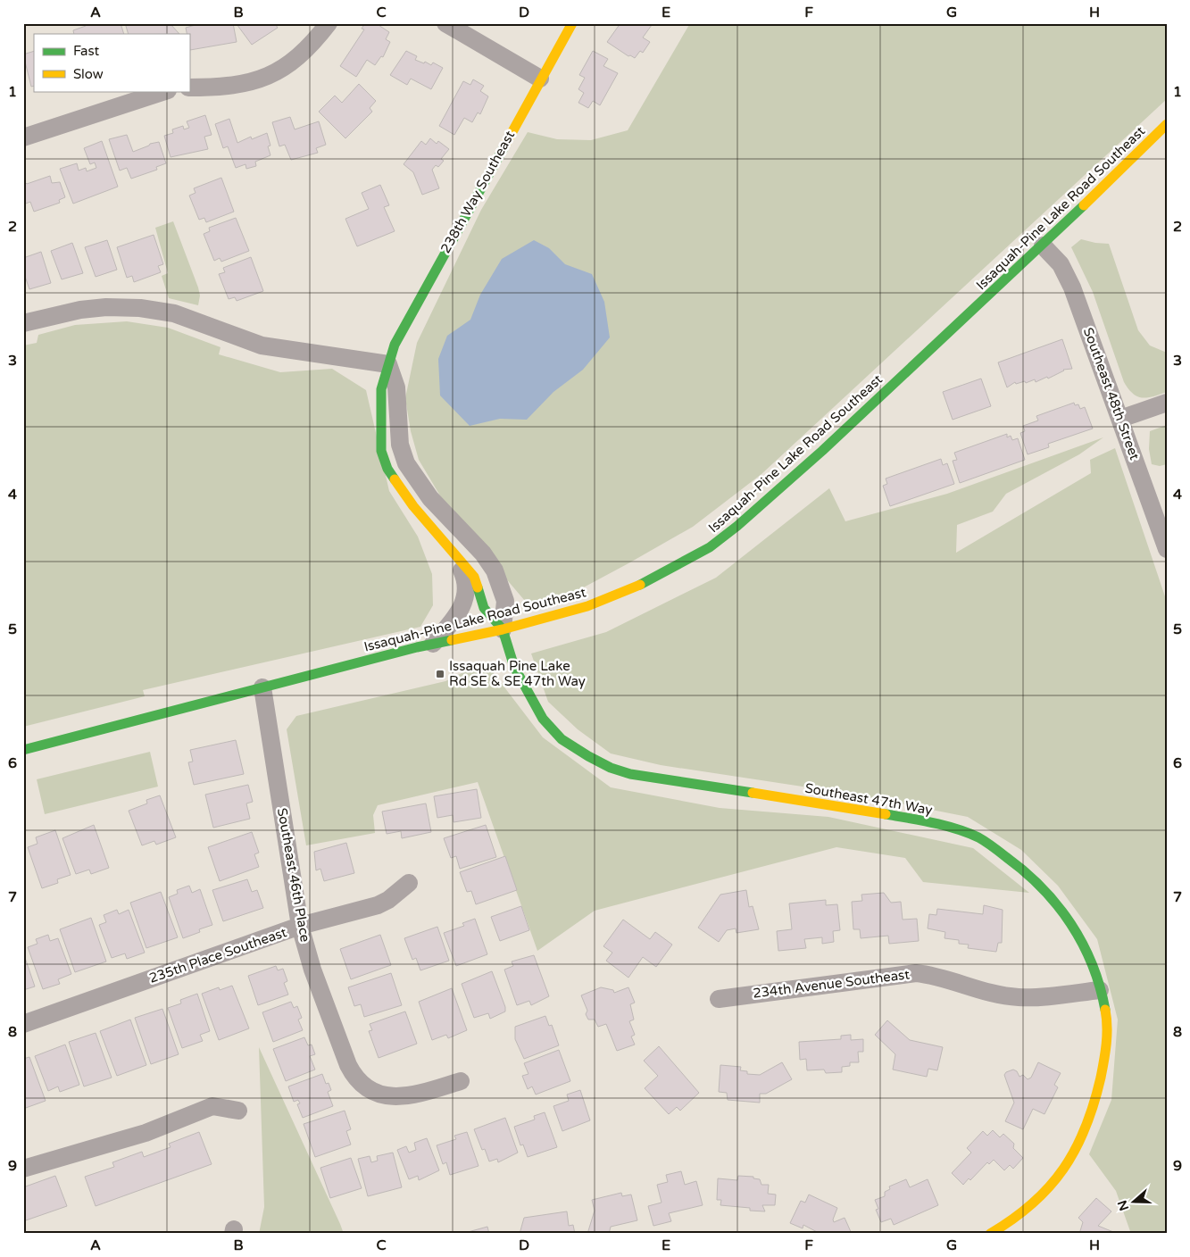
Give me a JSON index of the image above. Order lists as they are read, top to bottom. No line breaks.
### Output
{"streets":{"street":["238th Way Southeast","Issaquah-Pine Lake Road Southeast","Southeast 48th Street","Southeast 47th Way","Southeast 46th Place","235th Place Southeast","234th Avenue Southeast"]},"crossings":[["238th Way Southeast","Issaquah-Pine Lake Road Southeast"],["238th Way Southeast","Southeast 47th Way"],["Issaquah-Pine Lake Road Southeast","Southeast 48th Street"],["Issaquah-Pine Lake Road Southeast","Southeast 47th Way"],["Issaquah-Pine Lake Road Southeast","Southeast 46th Place"],["Southeast 47th Way","234th Avenue Southeast"],["Southeast 46th Place","235th Place Southeast"]],"places":{"transit":["Issaquah Pine Lake Rd SE & SE 47th Way"]},"legend":["Fast","Slow"],"north":"left","grid":{"columns":["A","B","C","D","E","F","G","H"],"rows":["1","2","3","4","5","6","7","8","9"]}}
